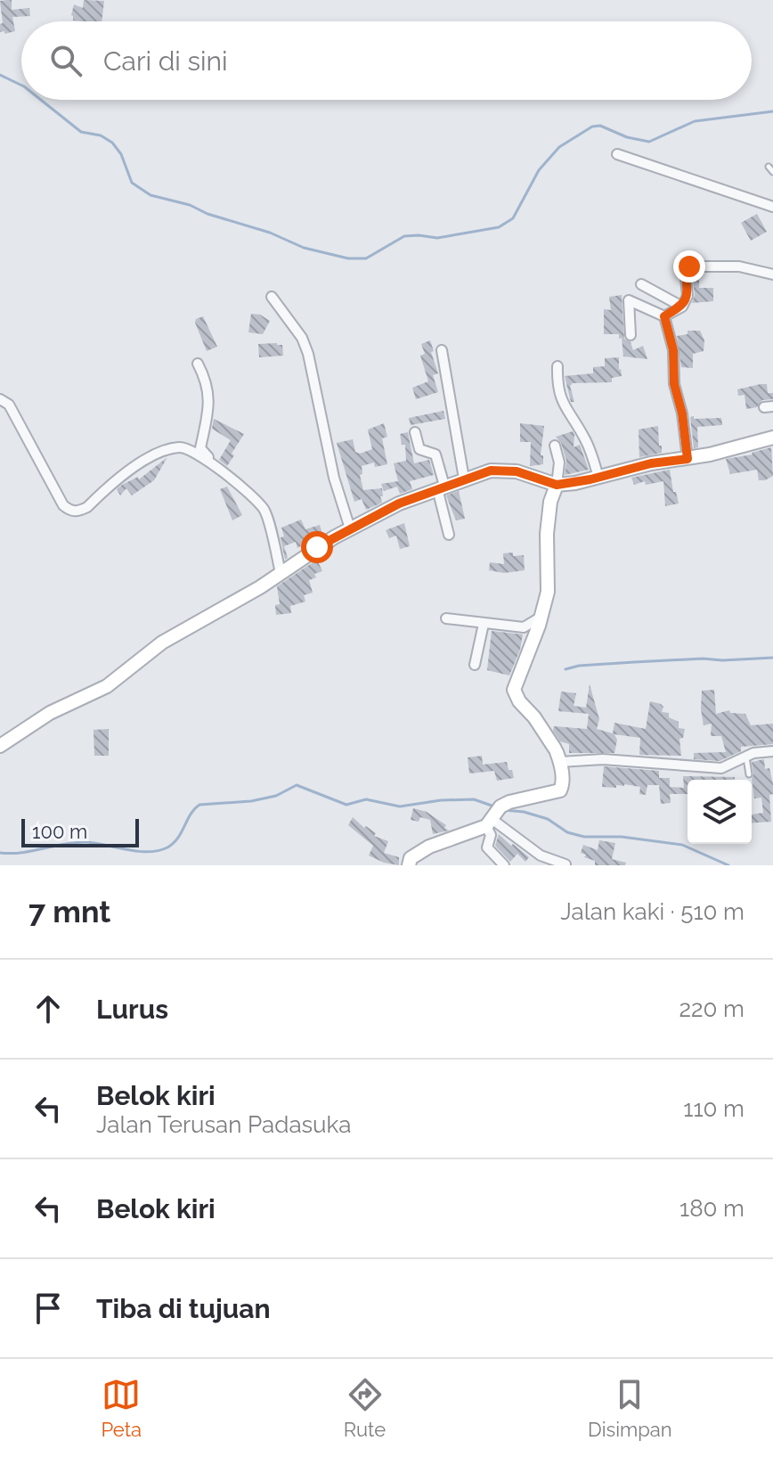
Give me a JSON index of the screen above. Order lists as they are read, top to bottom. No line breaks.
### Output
{"scale_bar":"100 m","page":{"search":"Cari di sini","scale":"100 m","heading":["7 mnt","Jalan kaki · 510 m"],"list":[["Lurus","220 m"],["Belok kiri","Jalan Terusan Padasuka","110 m"],["Belok kiri","180 m"],"Tiba di tujuan"],"nav":["Peta","Rute","Disimpan"]}}
